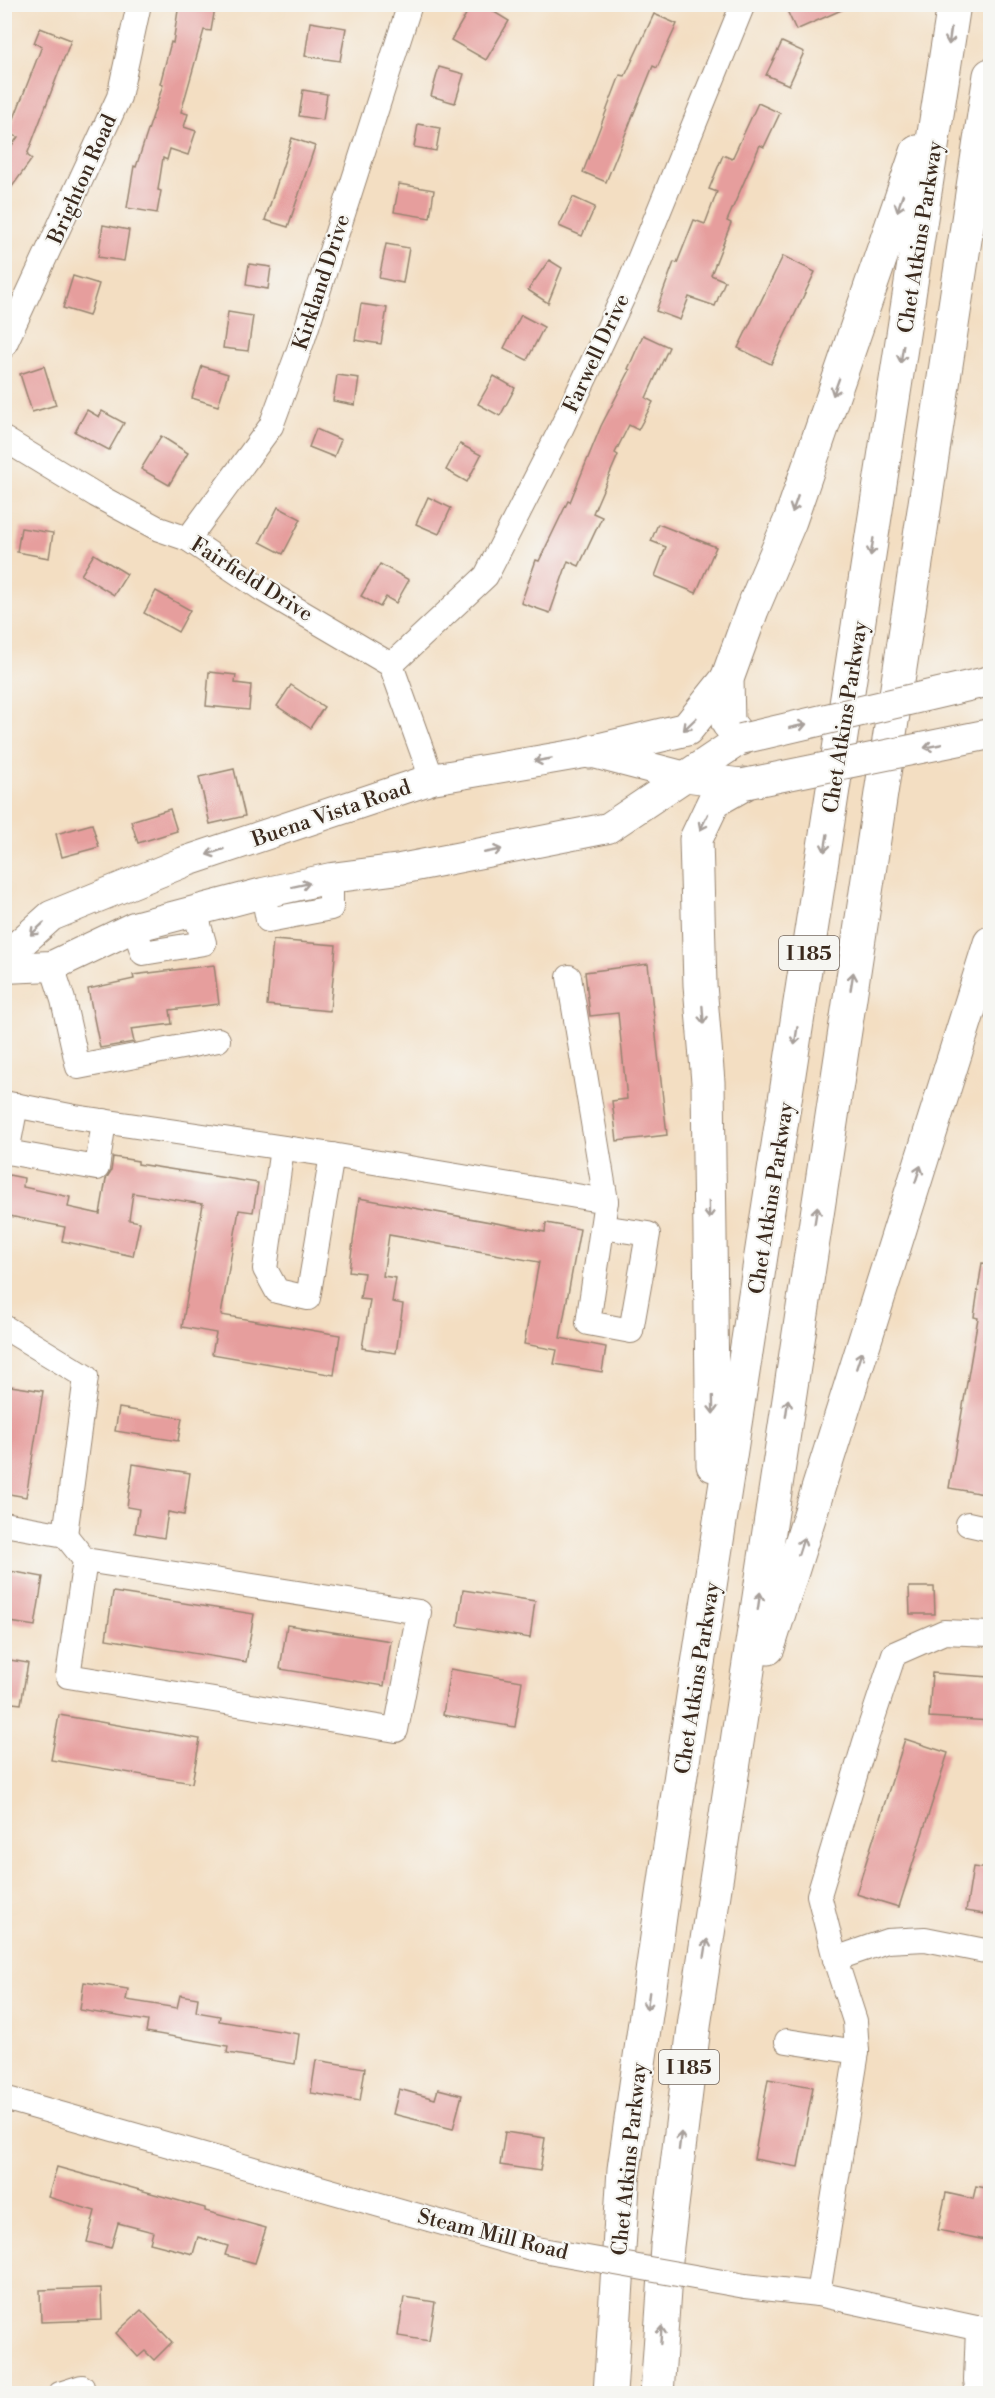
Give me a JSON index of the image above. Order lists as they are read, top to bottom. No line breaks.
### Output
{"streets":{"highway":["Chet Atkins Parkway","I 185"],"main road":["Buena Vista Road"],"street":["Brighton Road","Kirkland Drive","Farwell Drive","Fairfield Drive","Steam Mill Road"]},"crossings":[["Kirkland Drive","Fairfield Drive"],["Farwell Drive","Fairfield Drive"]]}
